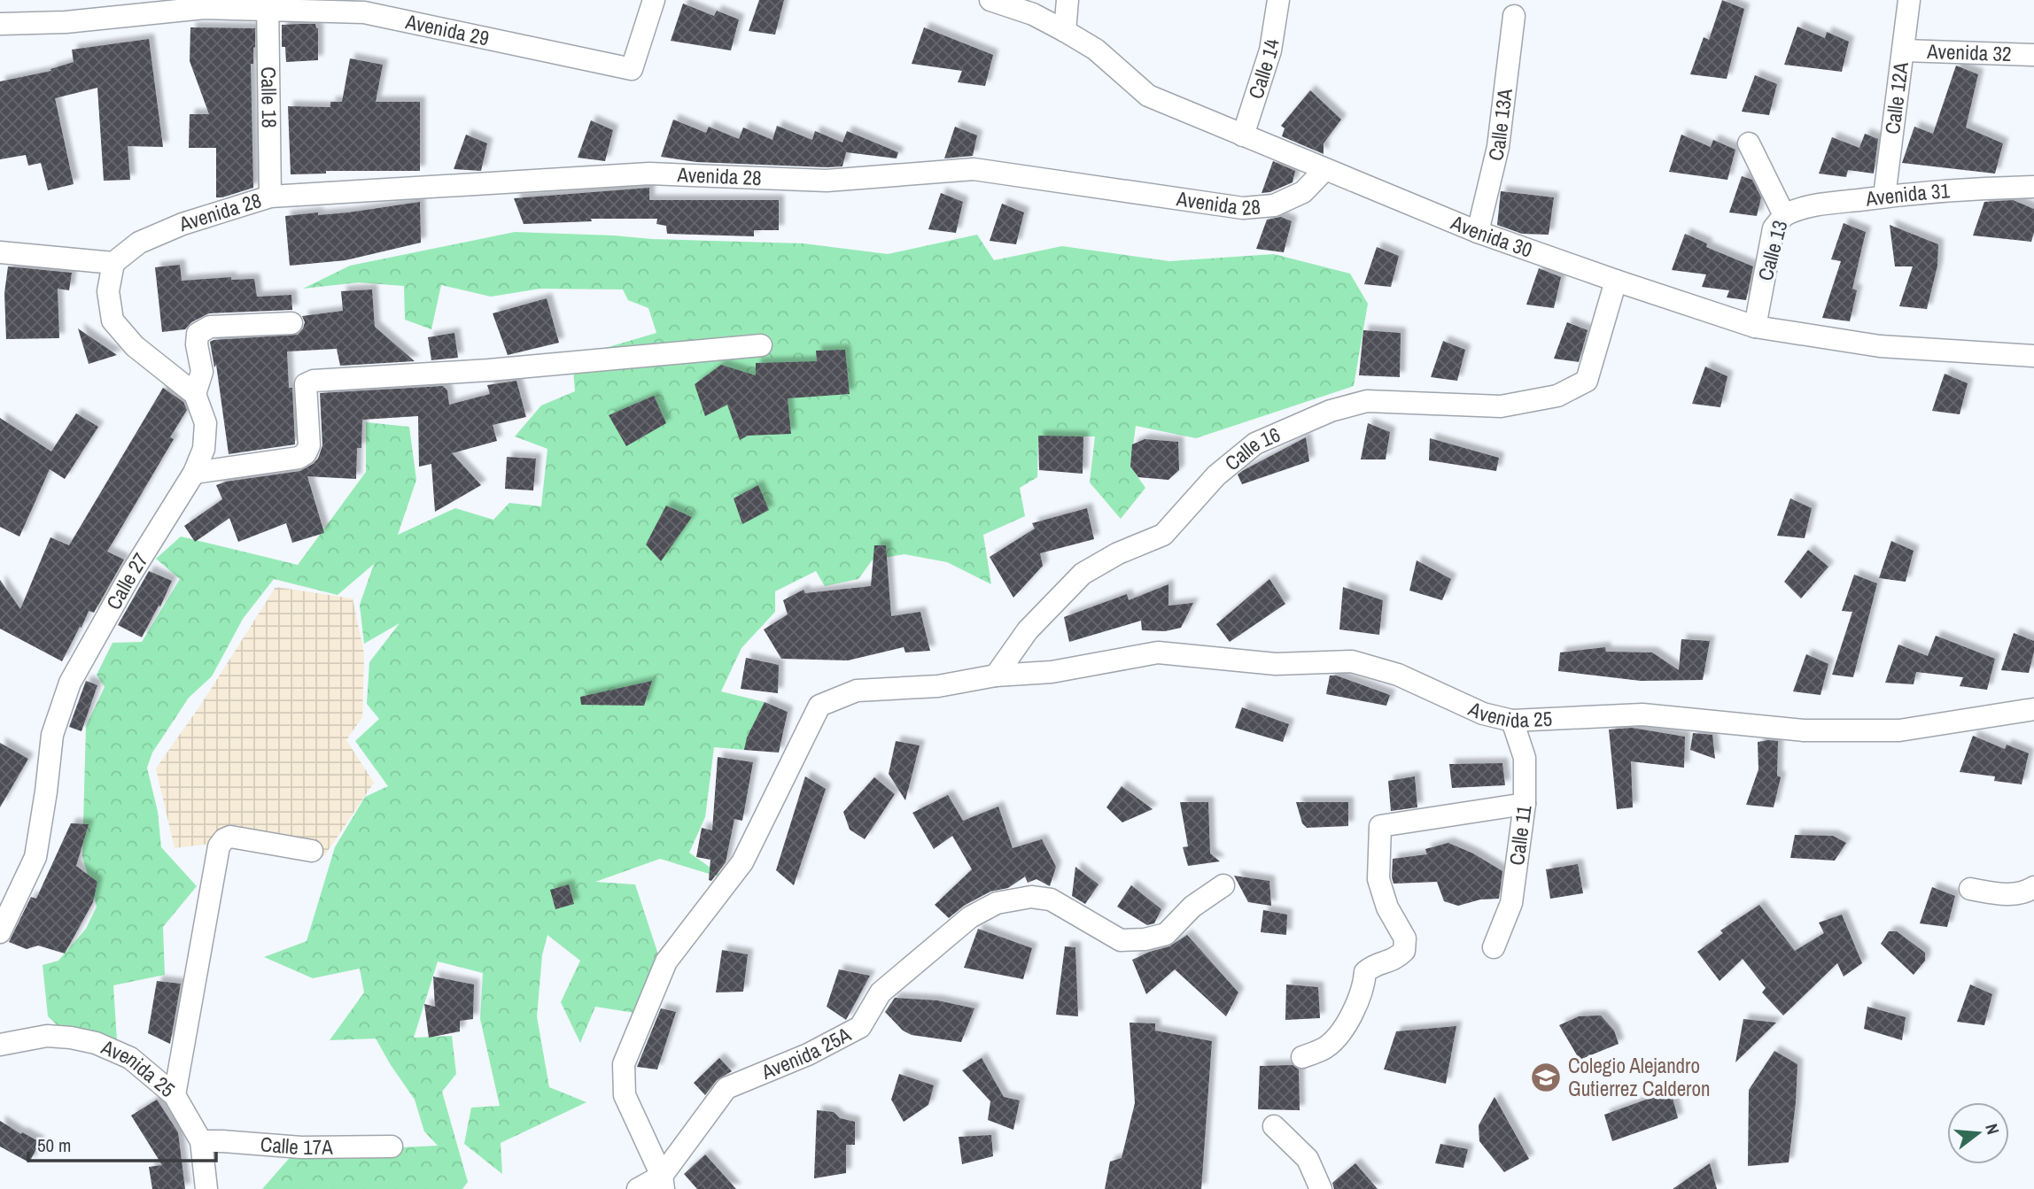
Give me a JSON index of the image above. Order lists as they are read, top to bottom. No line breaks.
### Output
{"streets":{"street":["Avenida 29","Avenida 32","Calle 14","Calle 18","Calle 12A","Calle 13A","Avenida 28","Avenida 31","Avenida 30","Calle 13","Calle 16","Calle 27","Avenida 25","Calle 11","Avenida 25A","Calle 17A"]},"crossings":[["Avenida 29","Calle 18"],["Avenida 32","Calle 12A"],["Calle 14","Avenida 30"],["Calle 18","Avenida 28"],["Calle 12A","Avenida 31"],["Calle 13A","Avenida 30"],["Avenida 28","Avenida 30"],["Avenida 31","Calle 13"],["Avenida 30","Calle 13"],["Avenida 30","Calle 16"],["Calle 16","Avenida 25"],["Avenida 25","Calle 11"],["Avenida 25","Avenida 25A"],["Avenida 25","Calle 17A"]],"places":{"school or university":["Colegio Alejandro Gutierrez Calderon"]},"scale_bar":"50 m","north":"right"}
